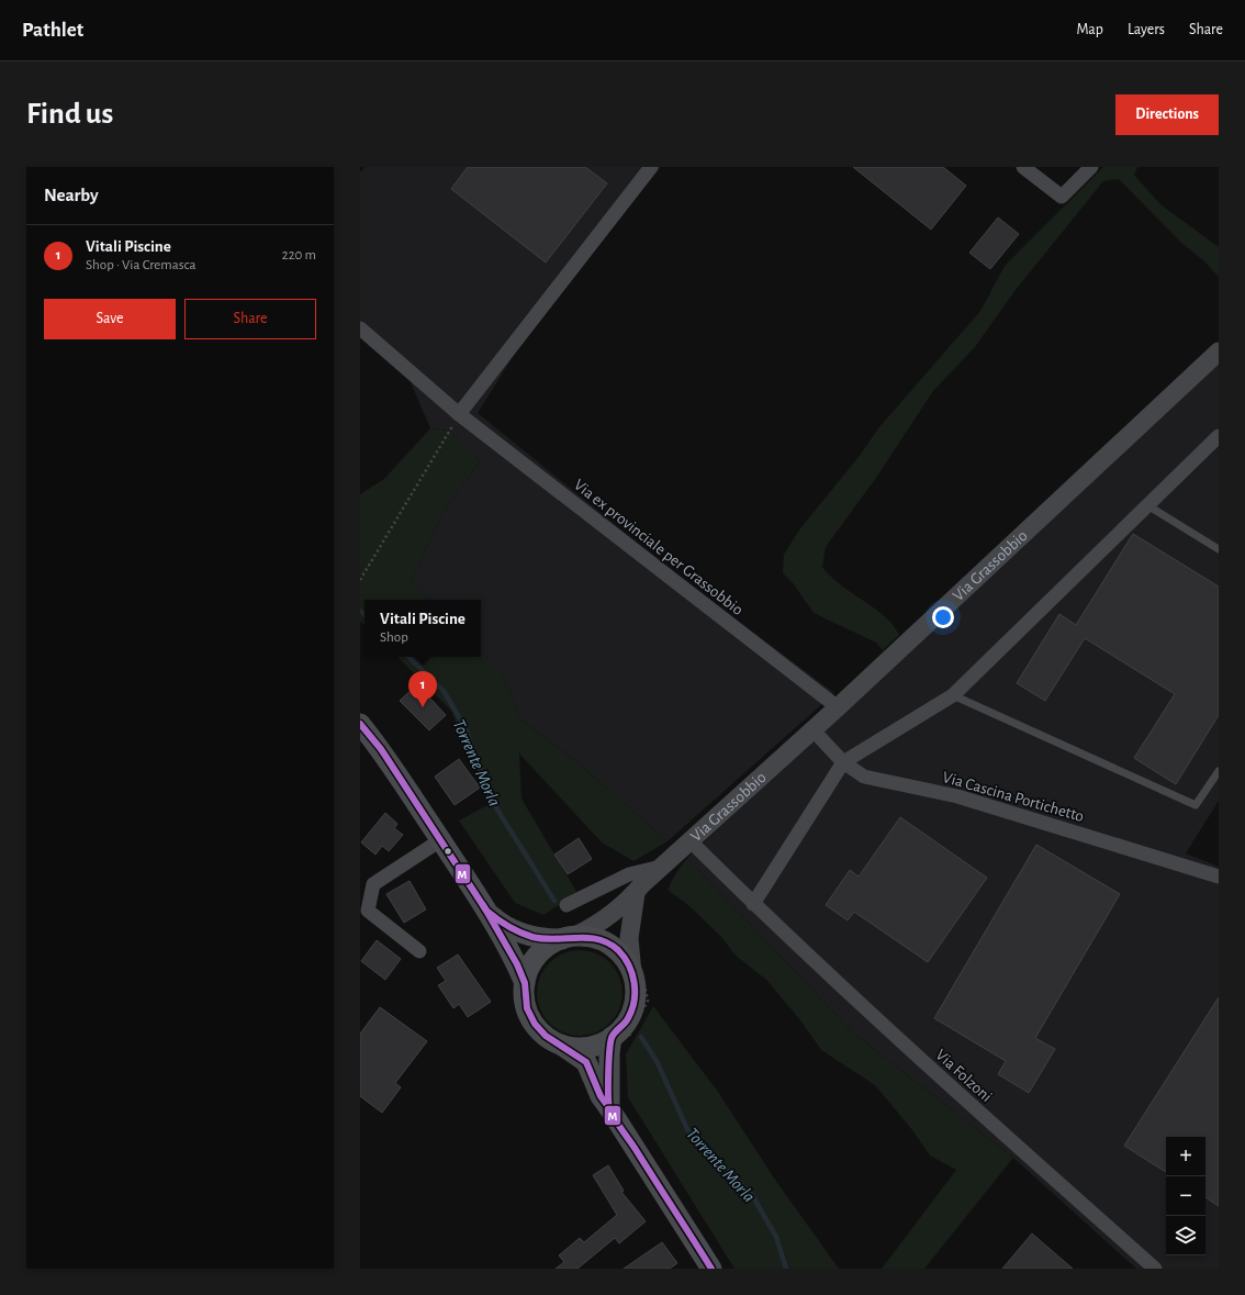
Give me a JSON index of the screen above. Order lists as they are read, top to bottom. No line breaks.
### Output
{"streets":{"street":["Via ex provinciale per Grassobbio","Via Grassobbio","Via Cascina Portichetto","Via Folzoni"]},"crossings":[["Via ex provinciale per Grassobbio","Via Grassobbio"],["Via Grassobbio","Via Cascina Portichetto"],["Via Grassobbio","Via Folzoni"]],"water":["Torrente Morla"],"lines":["transit line M"],"page":{"header":"Pathlet","nav":["Map","Layers","Share"],"buttons":["Directions",["Save","Share"]],"title":"Find us","heading":"Nearby","list":[{"mark":"1","name":"Vitali Piscine","note":"Shop · Via Cremasca","value":"220 m"}],"popup":["Vitali Piscine","Shop"],"pins":"1","map_buttons":["+","−"]}}
